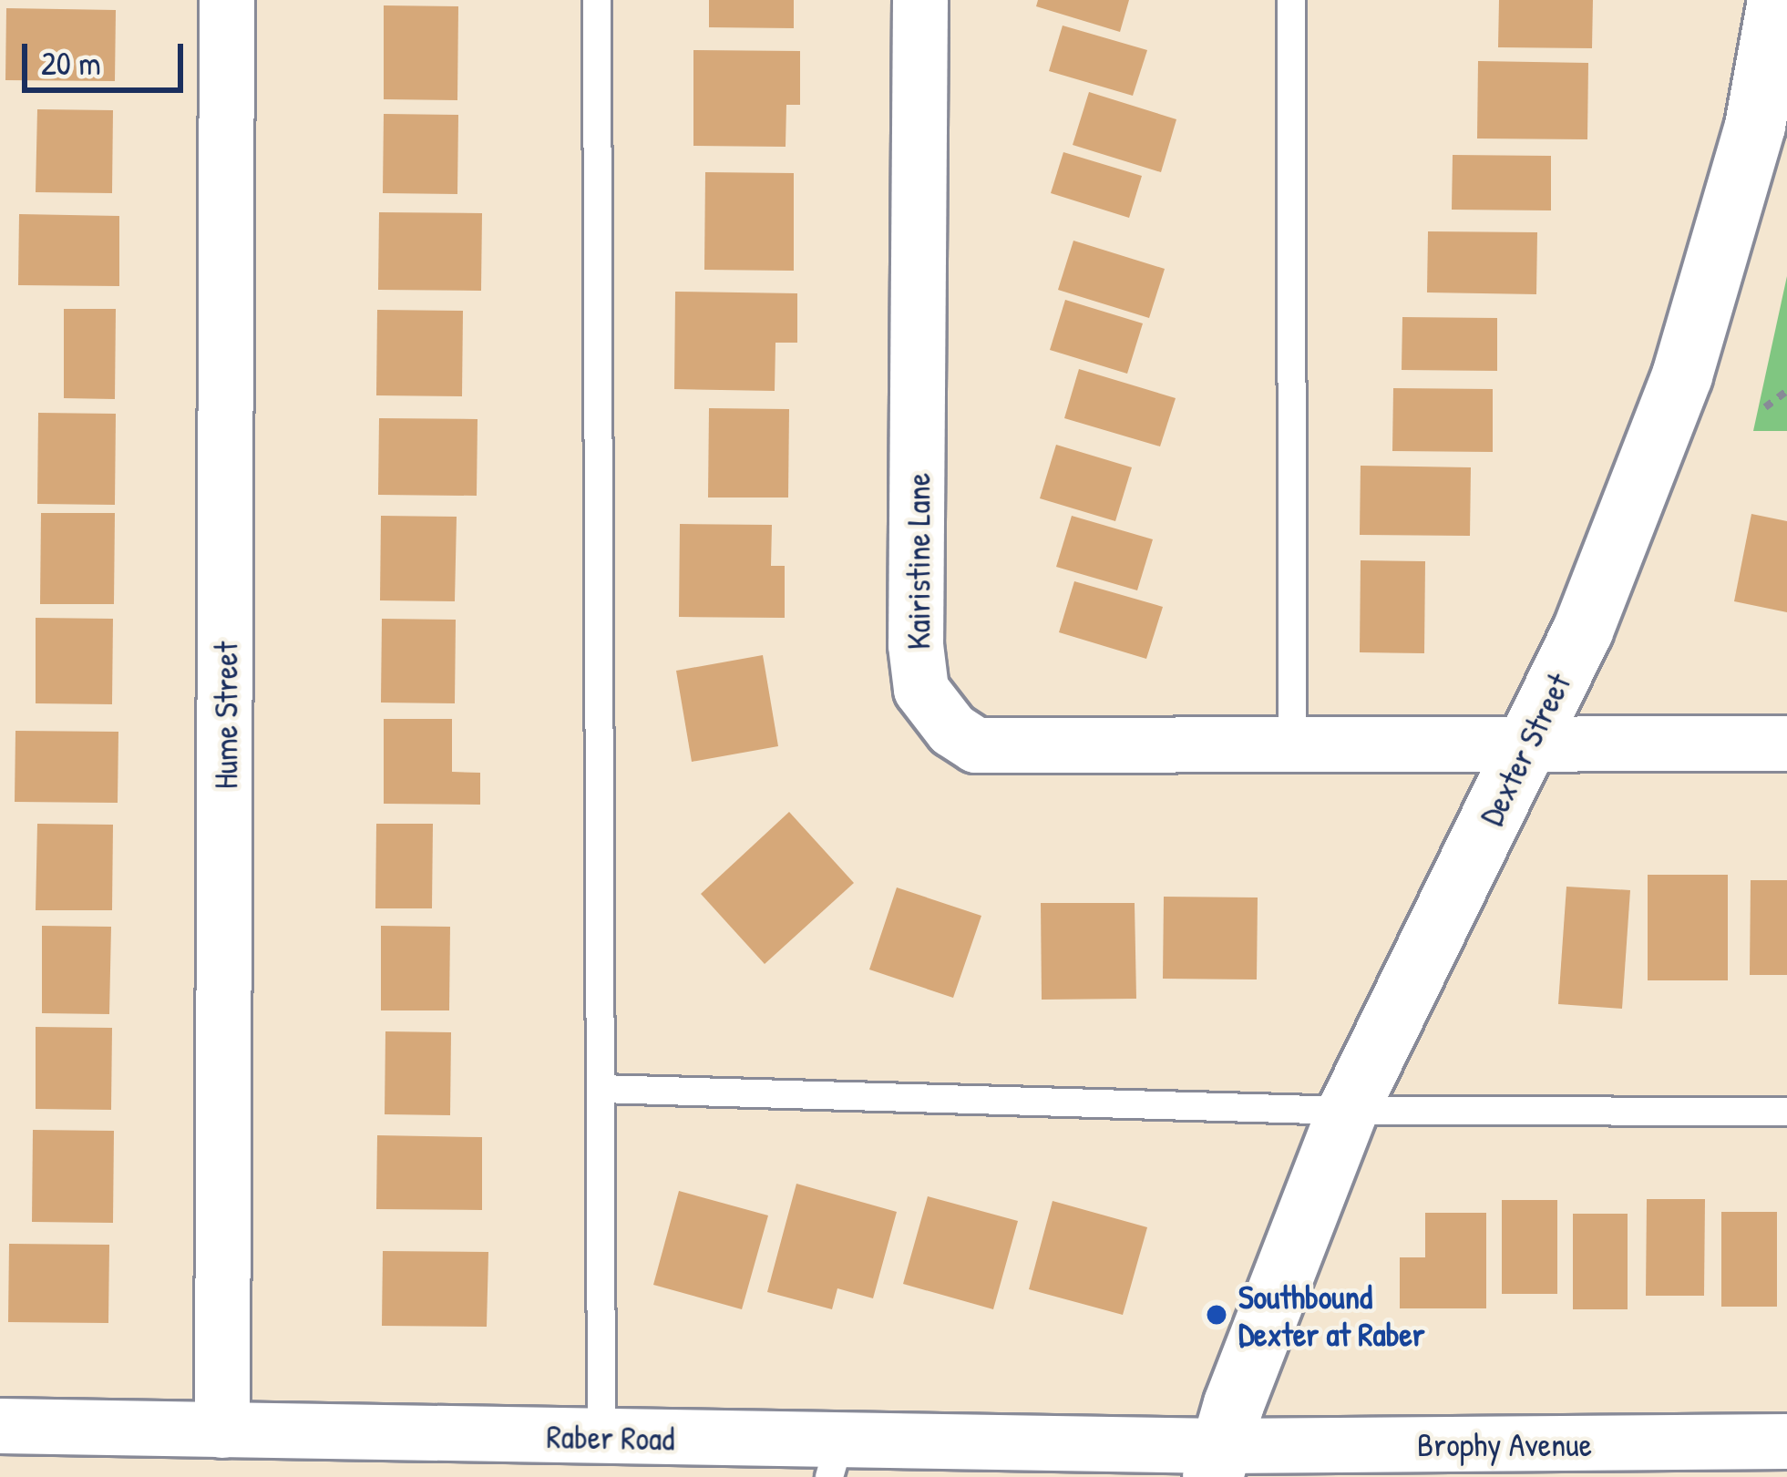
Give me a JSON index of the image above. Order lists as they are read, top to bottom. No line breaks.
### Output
{"streets":{"street":["Kairistine Lane","Hume Street","Dexter Street","Raber Road","Brophy Avenue"]},"crossings":[["Kairistine Lane","Dexter Street"],["Hume Street","Raber Road"],["Dexter Street","Raber Road"],["Dexter Street","Brophy Avenue"],["Raber Road","Brophy Avenue"]],"places":["Southbound Dexter at Raber"],"scale_bar":"20 m"}
